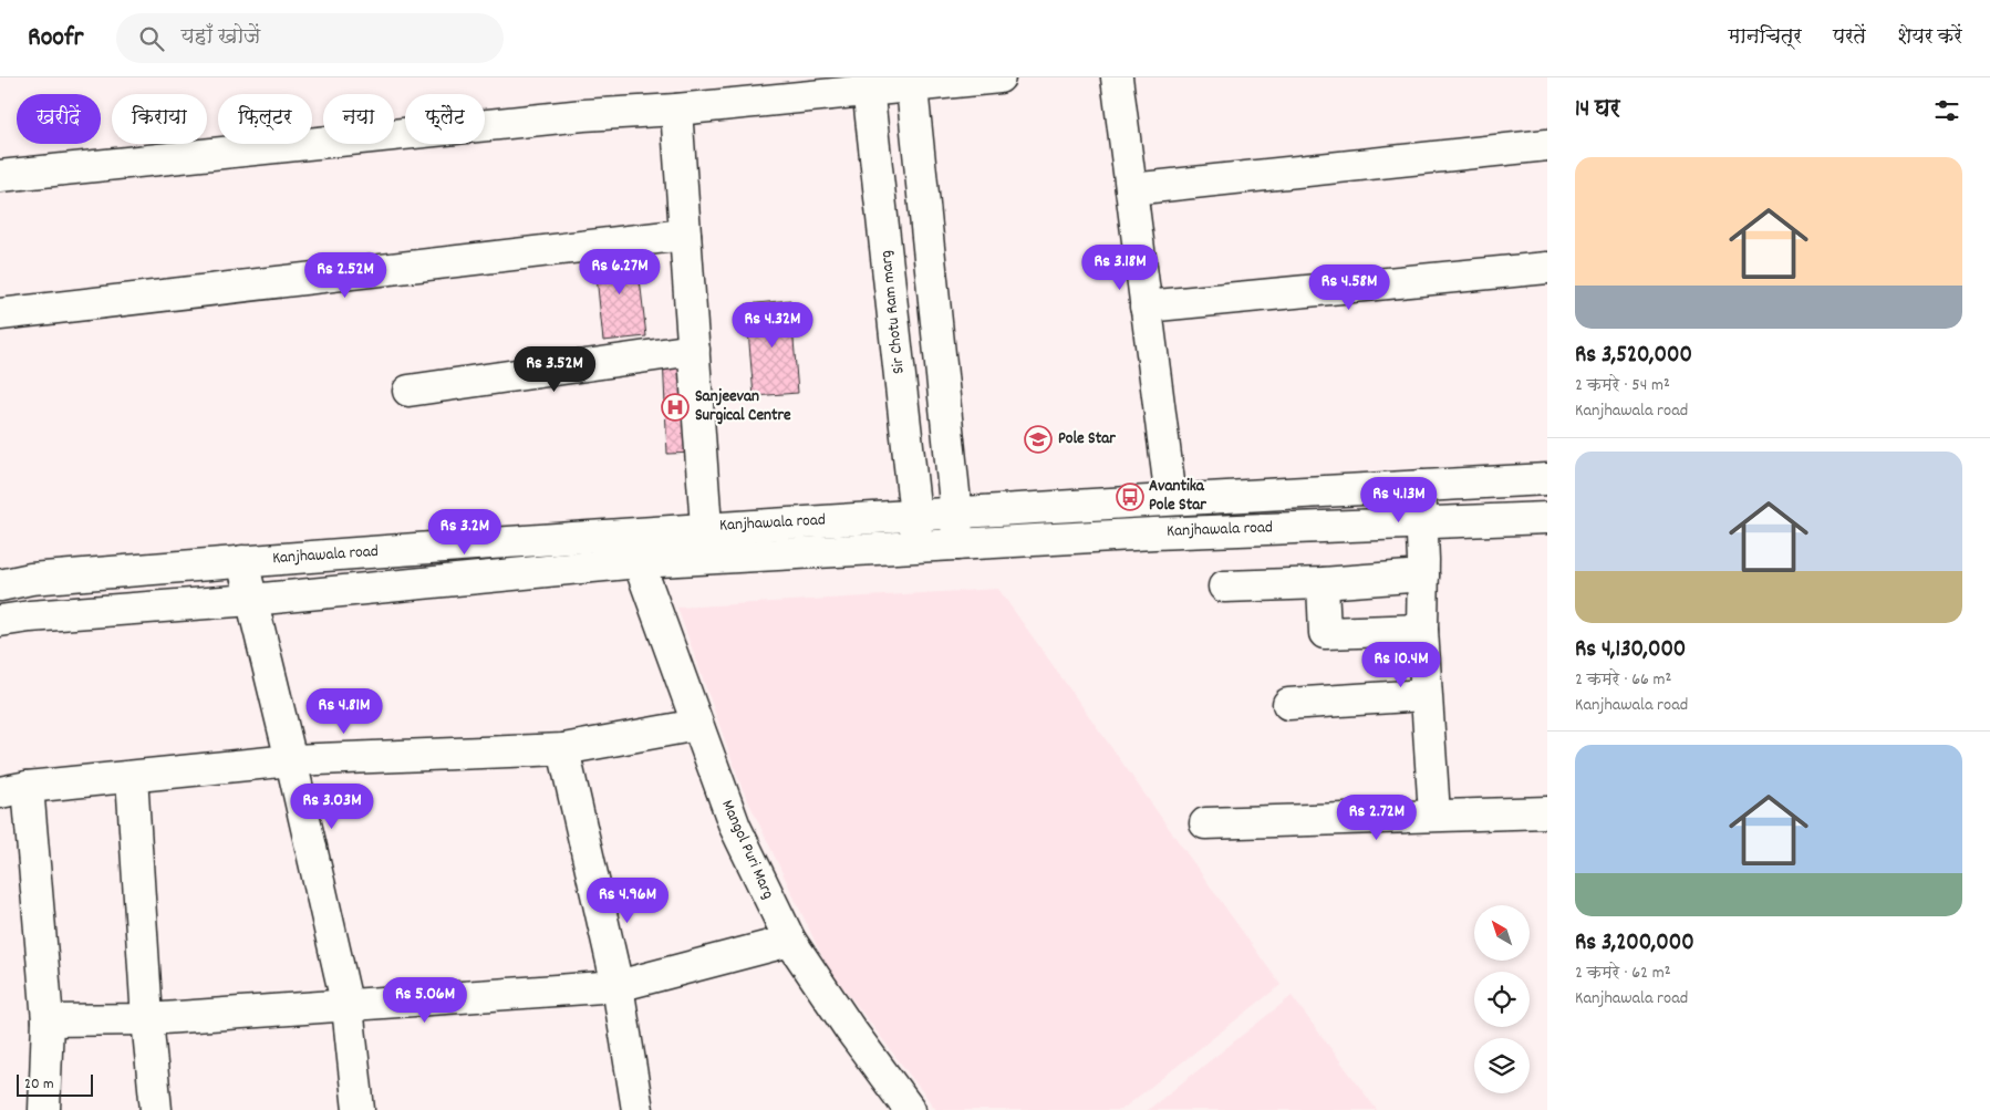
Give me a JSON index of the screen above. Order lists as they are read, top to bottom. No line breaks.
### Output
{"streets":{"street":["Sir Chotu Ram marg","Kanjhawala road","Mangol Puri Marg"]},"crossings":[["Sir Chotu Ram marg","Kanjhawala road"],["Kanjhawala road","Mangol Puri Marg"]],"places":{"hospital":["Sanjeevan Surgical Centre"],"school or university":["Pole Star"],"bus stop":["Avantika Pole Star"]},"scale_bar":"20 m","north":"top left","page":{"header":"Roofr","search":"यहाँ खोजें","nav":["मानचित्र","परतें","शेयर करें"],"heading":"14 घर","chip":["खरीदें","किराया","फ़िल्टर","नया","फ़्लैट"],"list":[{"name":"Rs 3,520,000","note":"2 कमरे · 54 m² · Kanjhawala road"},{"name":"Rs 4,130,000","note":"2 कमरे · 66 m² · Kanjhawala road"},{"name":"Rs 3,200,000","note":"2 कमरे · 62 m² · Kanjhawala road"}],"price":["Rs 3.18M","Rs 6.27M","Rs 2.52M","Rs 4.58M","Rs 4.32M","Rs 3.52M","Rs 4.13M","Rs 3.2M","Rs 10.4M","Rs 4.81M","Rs 3.03M","Rs 2.72M","Rs 4.96M","Rs 5.06M"],"scale":"20 m"}}
